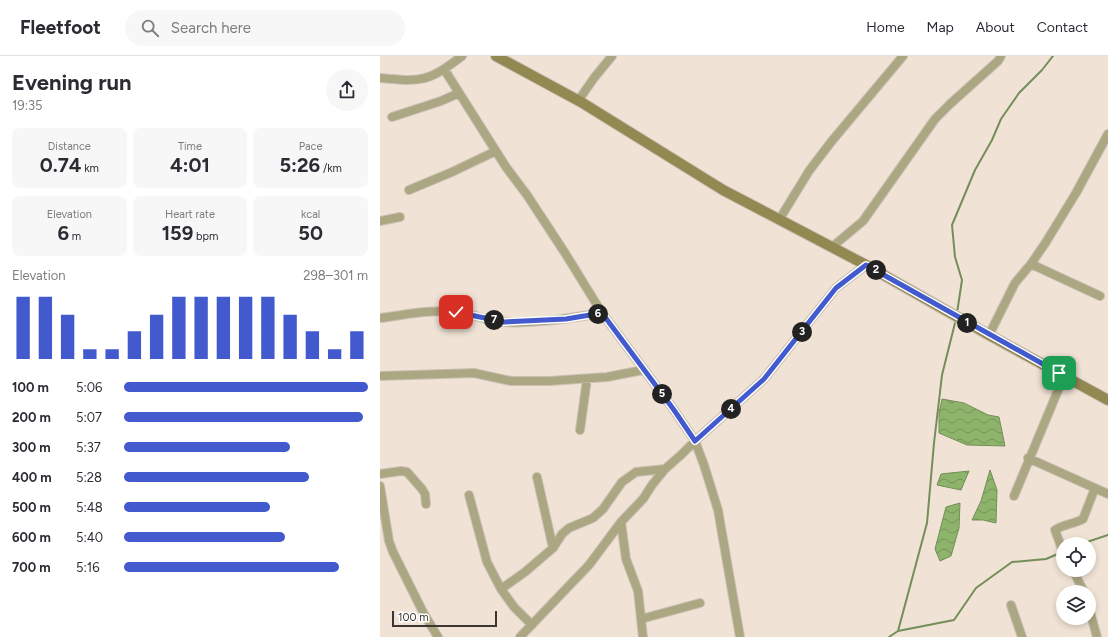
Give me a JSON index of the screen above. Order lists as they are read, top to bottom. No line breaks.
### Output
{"scale_bar":"100 m","page":{"header":"Fleetfoot","search":"Search here","nav":["Home","Map","About","Contact"],"heading":["Evening run","19:35"],"stats":[["Distance","0.74 km"],["Time","4:01"],["Pace","5:26 /km"],["Elevation","6 m"],["Heart rate","159 bpm"],["kcal","50"]],"chart":["Elevation","298–301 m"],"pins":["2","6","7","1","3","5","4"],"list":[{"name":"100 m","note":"5:06"},{"name":"200 m","note":"5:07"},{"name":"300 m","note":"5:37"},{"name":"400 m","note":"5:28"},{"name":"500 m","note":"5:48"},{"name":"600 m","note":"5:40"},{"name":"700 m","note":"5:16"}],"scale":"100 m"}}
